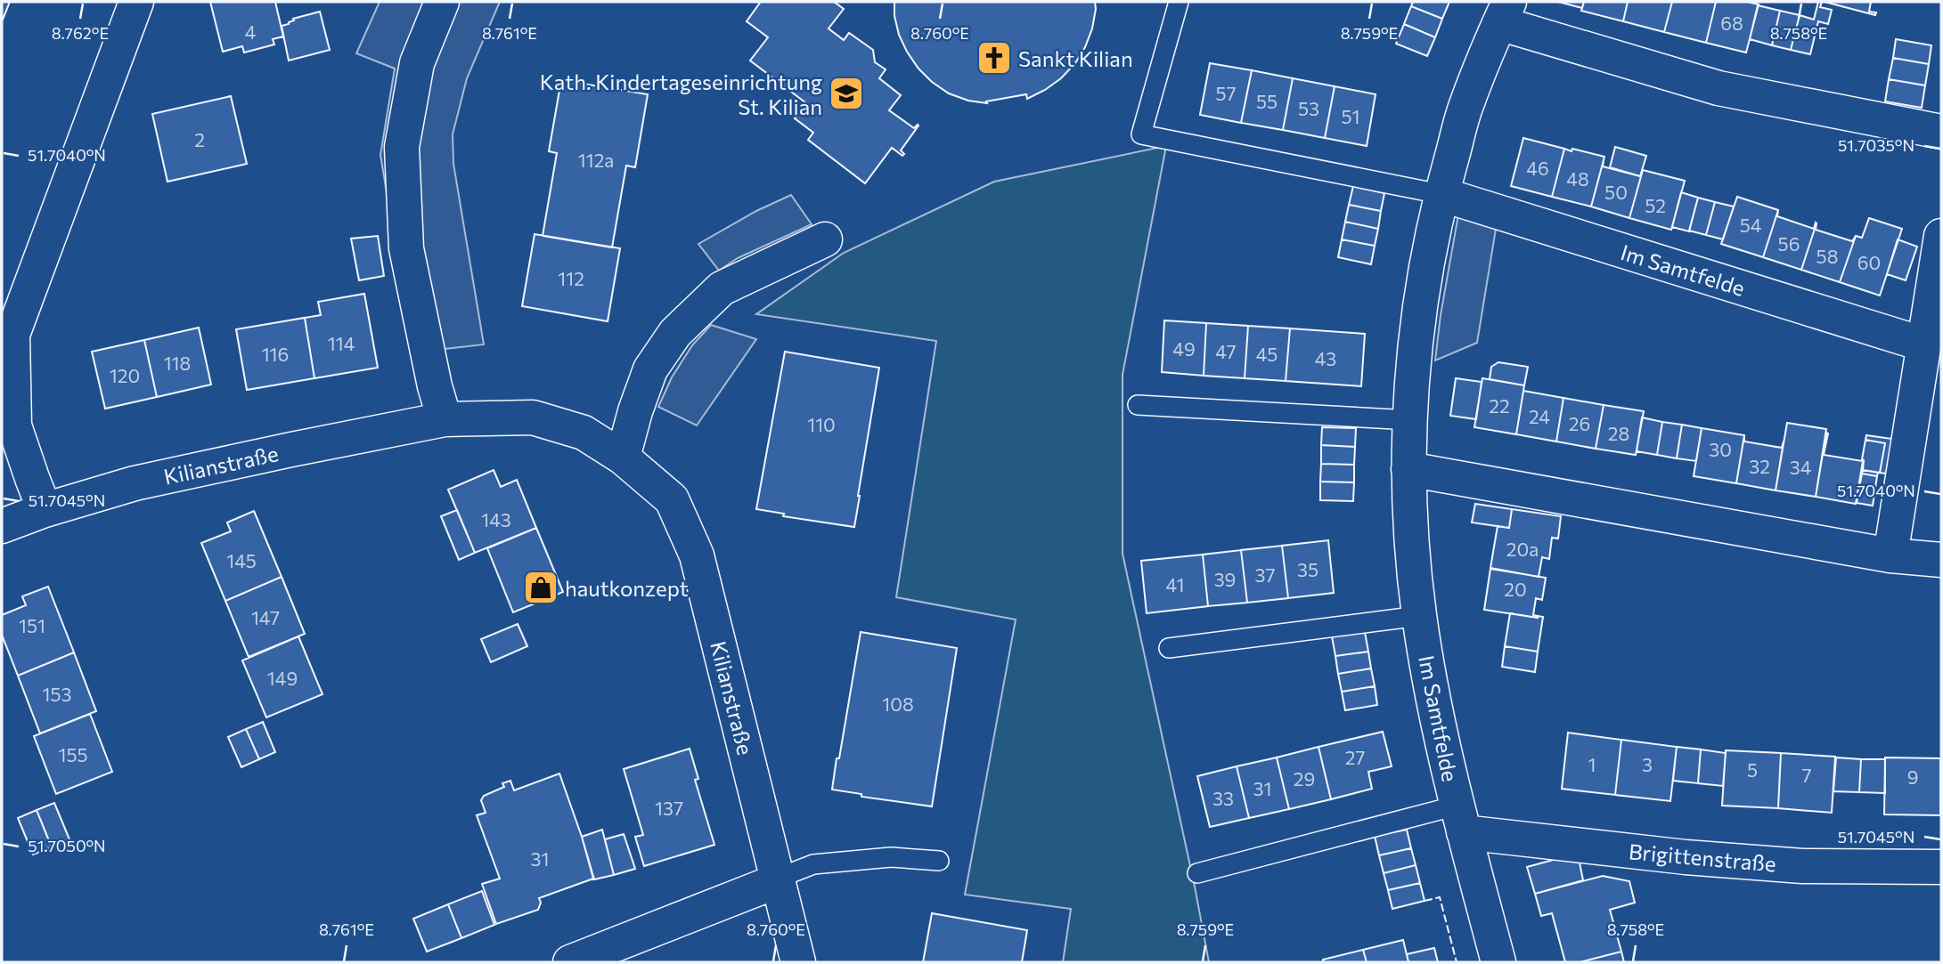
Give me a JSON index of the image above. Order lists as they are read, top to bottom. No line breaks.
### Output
{"streets":{"street":["Im Samtfelde","Kilianstraße","Brigittenstraße"]},"crossings":[["Im Samtfelde","Brigittenstraße"]],"places":{"church":["Sankt Kilian"],"school or university":["Kath. Kindertageseinrichtung St. Kilian"],"shop":["hautkonzept"]},"house_numbers":["68","4","57","55","53","51","2","112a","46","48","50","52","54","56","58","60","112","114","49","47","116","45","43","118","120","22","24","26","110","28","30","32","34","143","20a","145","35","37","39","41","20","147","151","149","153","108","155","27","1","3","5","7","9","29","31","33","137","31"],"coordinates":["8.762°E","8.761°E","8.760°E","8.759°E","8.758°E","51.7035°N","51.7040°N","51.7045°N","51.7050°N"]}
